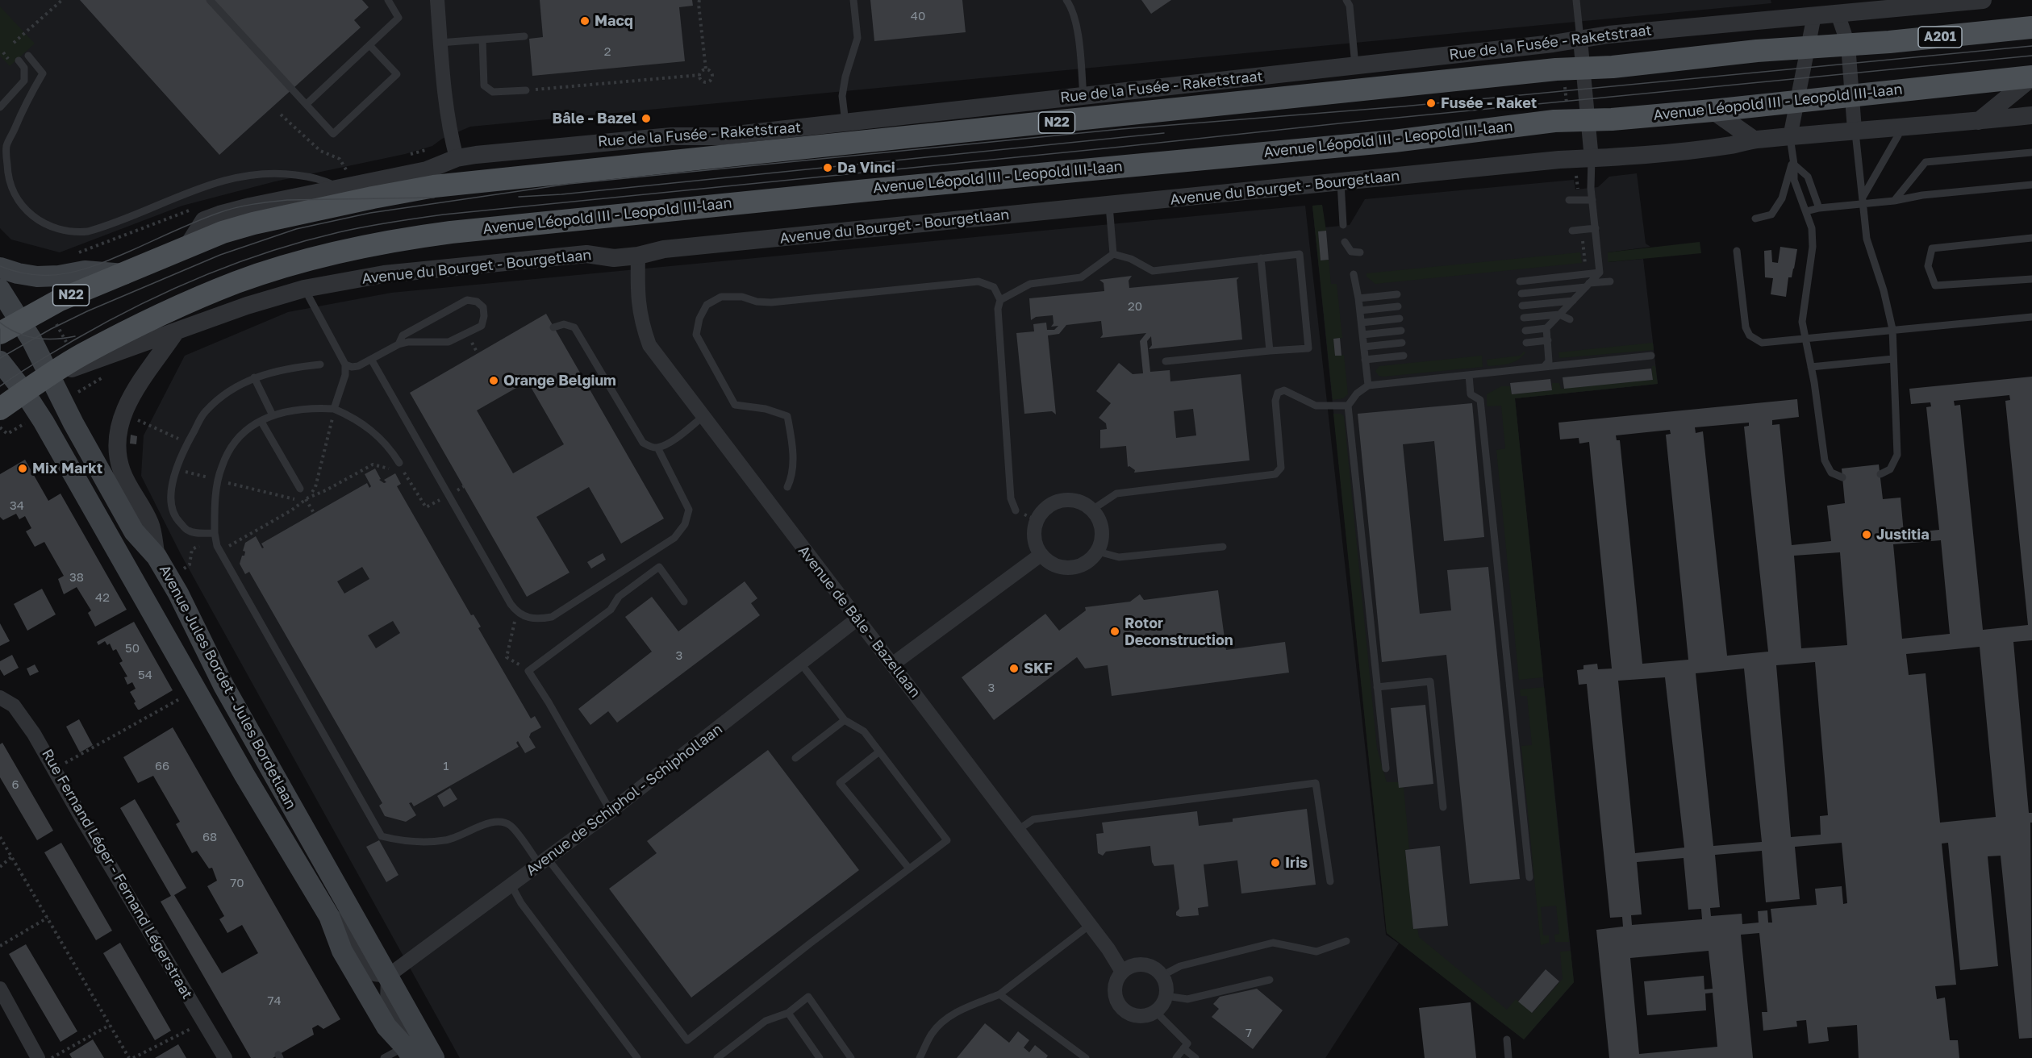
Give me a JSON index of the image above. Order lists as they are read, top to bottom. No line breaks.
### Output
{"streets":{"main road":["A201","Avenue Léopold III - Leopold III-laan","N22","Avenue Jules Bordet - Jules Bordetlaan"],"street":["Rue de la Fusée - Raketstraat","Avenue du Bourget - Bourgetlaan","Avenue de Bâle - Bazellaan","Avenue de Schiphol - Schiphollaan","Rue Fernand Léger - Fernand Légerstraat"]},"crossings":[["A201","N22"],["Rue de la Fusée - Raketstraat","N22"],["Avenue Léopold III - Leopold III-laan","Avenue du Bourget - Bourgetlaan"],["Avenue Léopold III - Leopold III-laan","Avenue Jules Bordet - Jules Bordetlaan"],["N22","Avenue Jules Bordet - Jules Bordetlaan"],["Avenue du Bourget - Bourgetlaan","Avenue de Bâle - Bazellaan"],["Avenue de Bâle - Bazellaan","Avenue de Schiphol - Schiphollaan"],["Avenue Jules Bordet - Jules Bordetlaan","Avenue de Schiphol - Schiphollaan"]],"places":["Macq","Fusée - Raket","Bâle - Bazel","Da Vinci","Orange Belgium","Mix Markt","Justitia","Rotor Deconstruction","SKF","Iris"],"house_numbers":["40","2","20","34","38","42","50","3","54","3","66","1","6","68","70","74","7"]}
